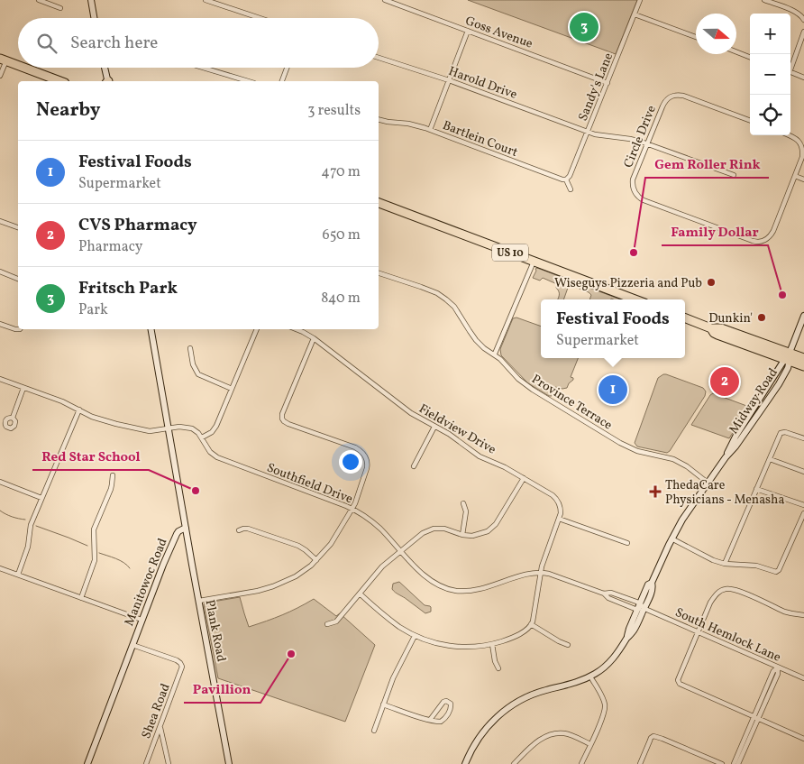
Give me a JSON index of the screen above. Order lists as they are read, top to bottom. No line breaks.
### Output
{"streets":{"highway":["US 10"],"street":["Goss Avenue","Harold Drive","Sandy's Lane","Circle Drive","Bartlein Court","Midway Road","Province Terrace","Fieldview Drive","Southfield Drive","Manitowoc Road","Plank Road","South Hemlock Lane","Shea Road"]},"crossings":[["Goss Avenue","Sandy's Lane"],["Harold Drive","Sandy's Lane"],["Harold Drive","Circle Drive"],["Sandy's Lane","Bartlein Court"],["Midway Road","Province Terrace"],["Midway Road","Southfield Drive"],["Midway Road","South Hemlock Lane"],["Fieldview Drive","Southfield Drive"],["Southfield Drive","South Hemlock Lane"],["Manitowoc Road","Plank Road"],["Manitowoc Road","Shea Road"]],"places":{"other":["Gem Roller Rink","Wiseguys Pizzeria and Pub","Family Dollar","Dunkin'","Red Star School","Pavillion"],"health":["ThedaCare Physicians - Menasha"]},"north":"right","page":{"pins":["3","2","1"],"map_buttons":["+","−"],"search":"Search here","heading":["Nearby","3 results"],"list":[{"mark":"1","name":"Festival Foods","note":"Supermarket","value":"470 m"},{"mark":"2","name":"CVS Pharmacy","note":"Pharmacy","value":"650 m"},{"mark":"3","name":"Fritsch Park","note":"Park","value":"840 m"}],"popup":["Festival Foods","Supermarket"]}}
